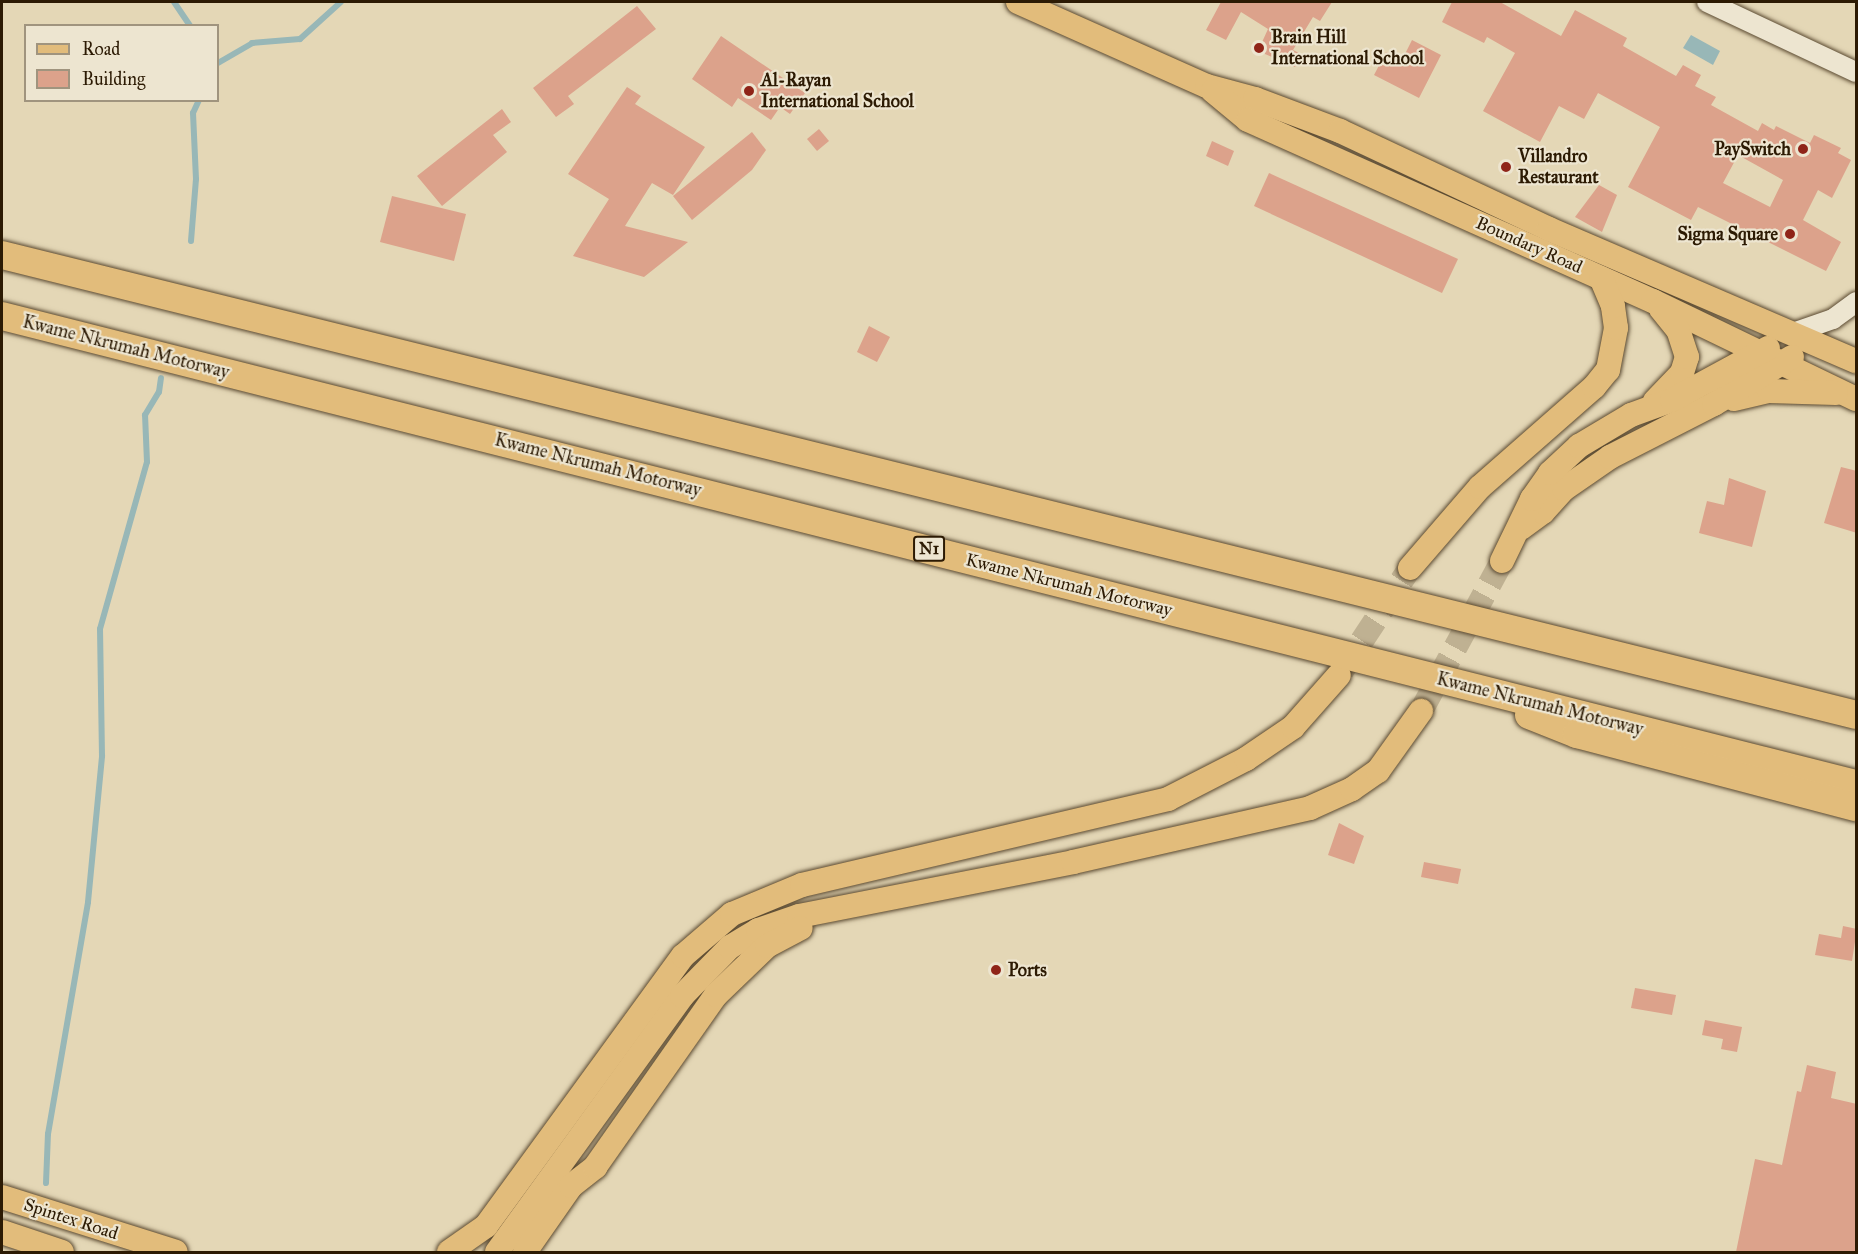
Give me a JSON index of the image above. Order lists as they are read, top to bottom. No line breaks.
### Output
{"streets":{"highway":["Kwame Nkrumah Motorway","N1"],"main road":["Boundary Road","Spintex Road"]},"places":["Brain Hill International School","Al-Rayan International School","PaySwitch","Villandro Restaurant","Sigma Square","Ports"],"legend":["Road","Building"]}
